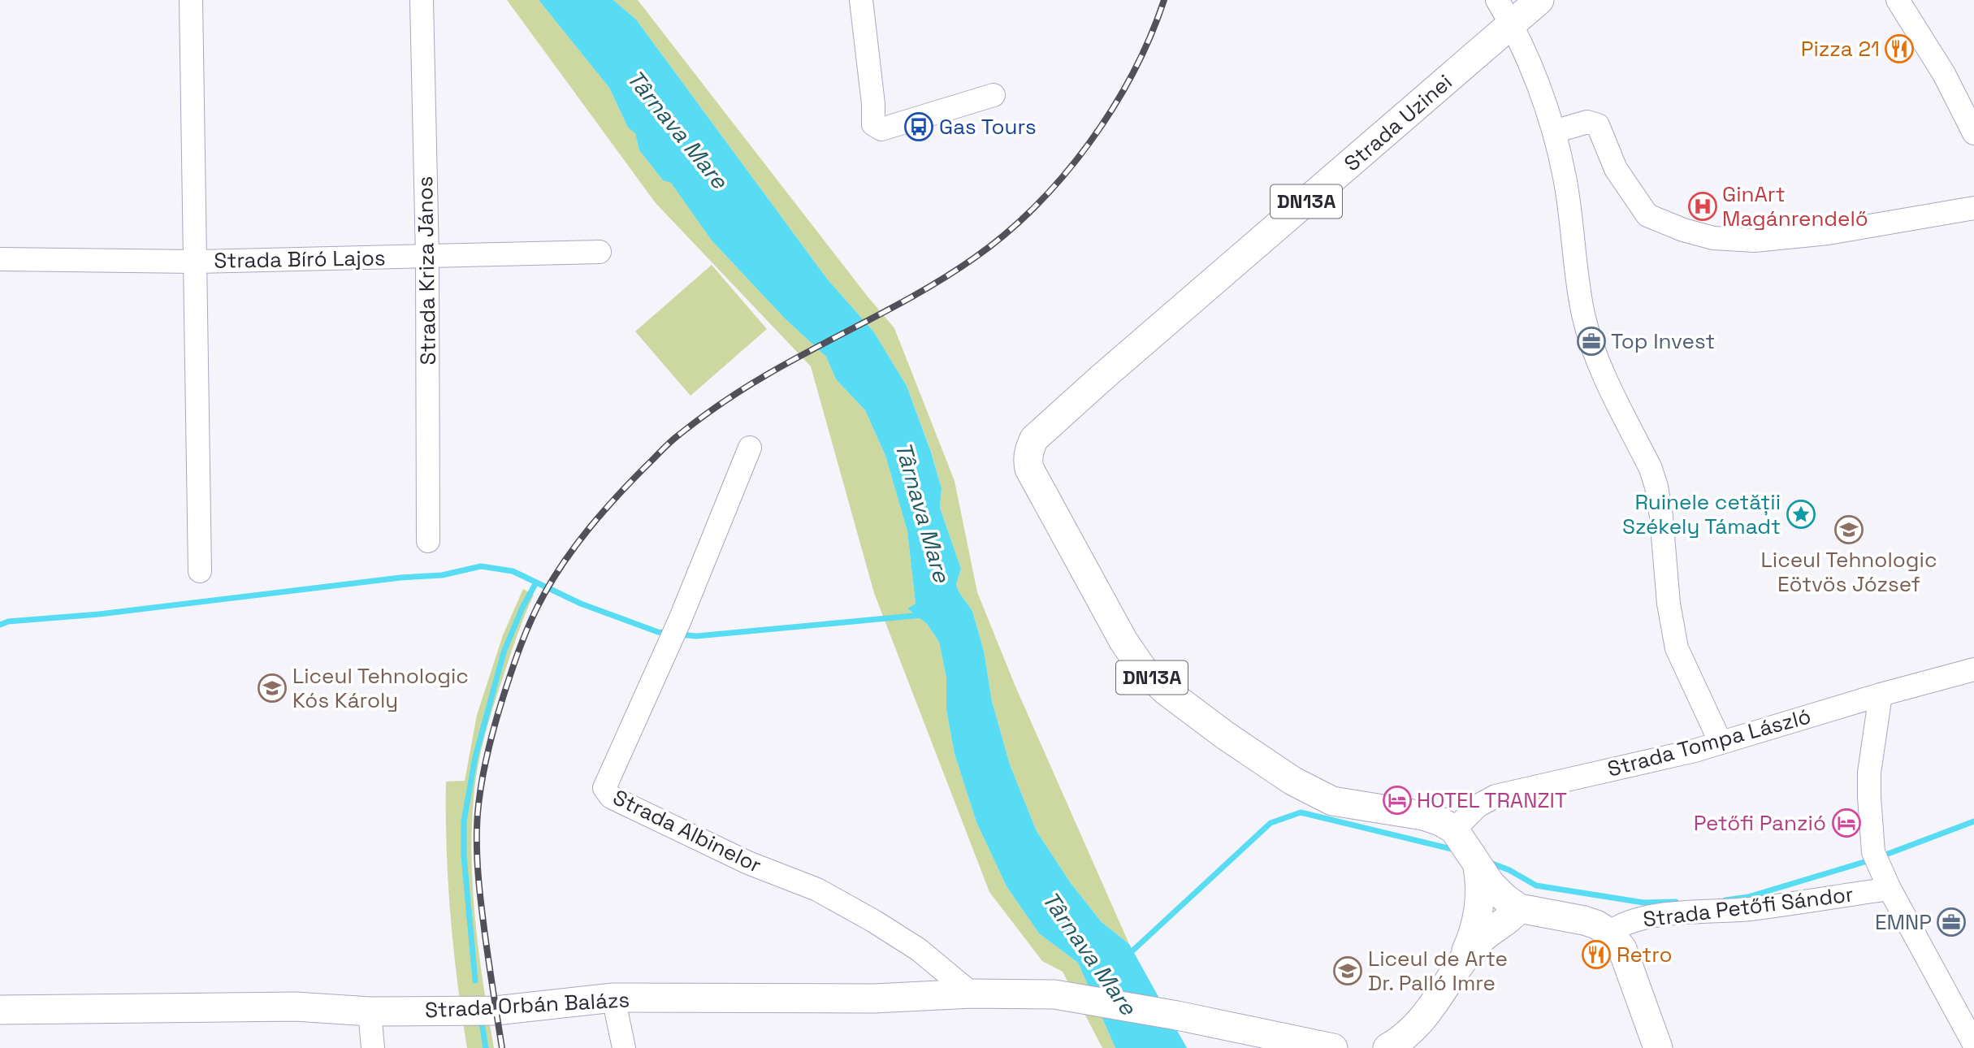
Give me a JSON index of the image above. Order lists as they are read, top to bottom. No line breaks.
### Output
{"streets":{"main road":["Strada Uzinei","DN13A","Strada Orbán Balázs"],"street":["Strada Bíró Lajos","Strada Kriza János","Strada Tompa László","Strada Albinelor","Strada Petőfi Sándor"]},"crossings":[["Strada Uzinei","DN13A"],["Strada Uzinei","Strada Tompa László"],["DN13A","Strada Tompa László"],["Strada Bíró Lajos","Strada Kriza János"],["Strada Albinelor","Strada Orbán Balázs"]],"water":["Târnava Mare"],"places":{"restaurant":["Pizza 21","Retro"],"bus stop":["Gas Tours"],"hospital":["GinArt Magánrendelő"],"office":["Top Invest","EMNP"],"place":["Ruinele cetății Székely Támadt"],"school or university":["Liceul Tehnologic Eötvös József","Liceul Tehnologic Kós Károly","Liceul de Arte Dr. Palló Imre"],"hotel":["HOTEL TRANZIT","Petőfi Panzió"]}}
